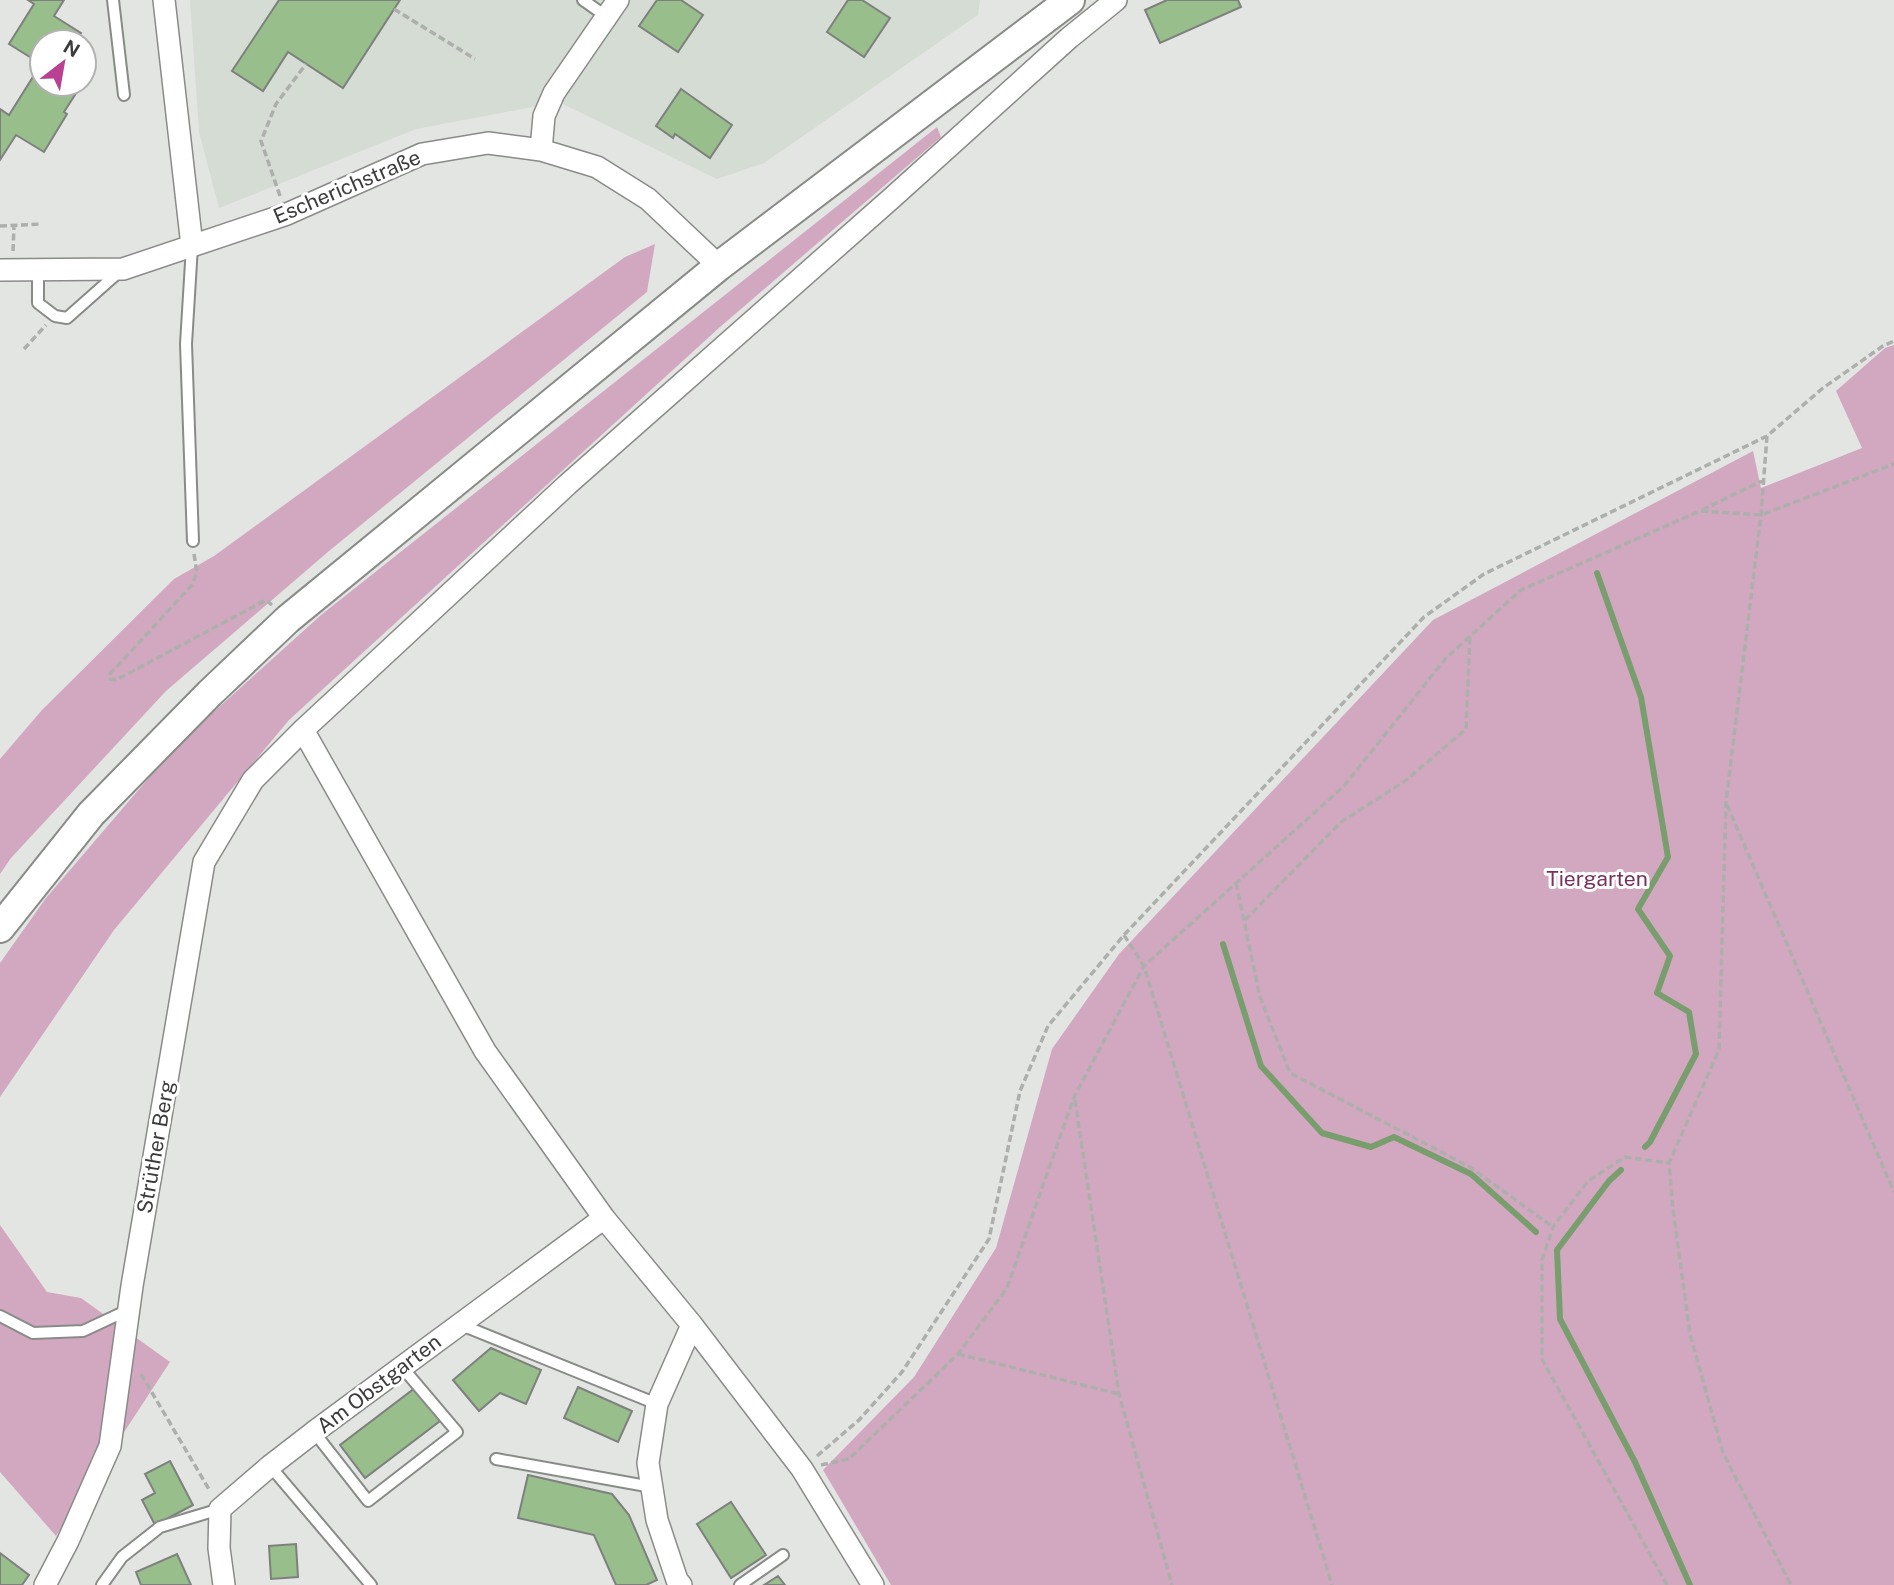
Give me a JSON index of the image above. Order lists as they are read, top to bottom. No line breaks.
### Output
{"streets":{"street":["Escherichstraße","Strüther Berg","Am Obstgarten"]},"parks":["Tiergarten"],"north":"top right"}
